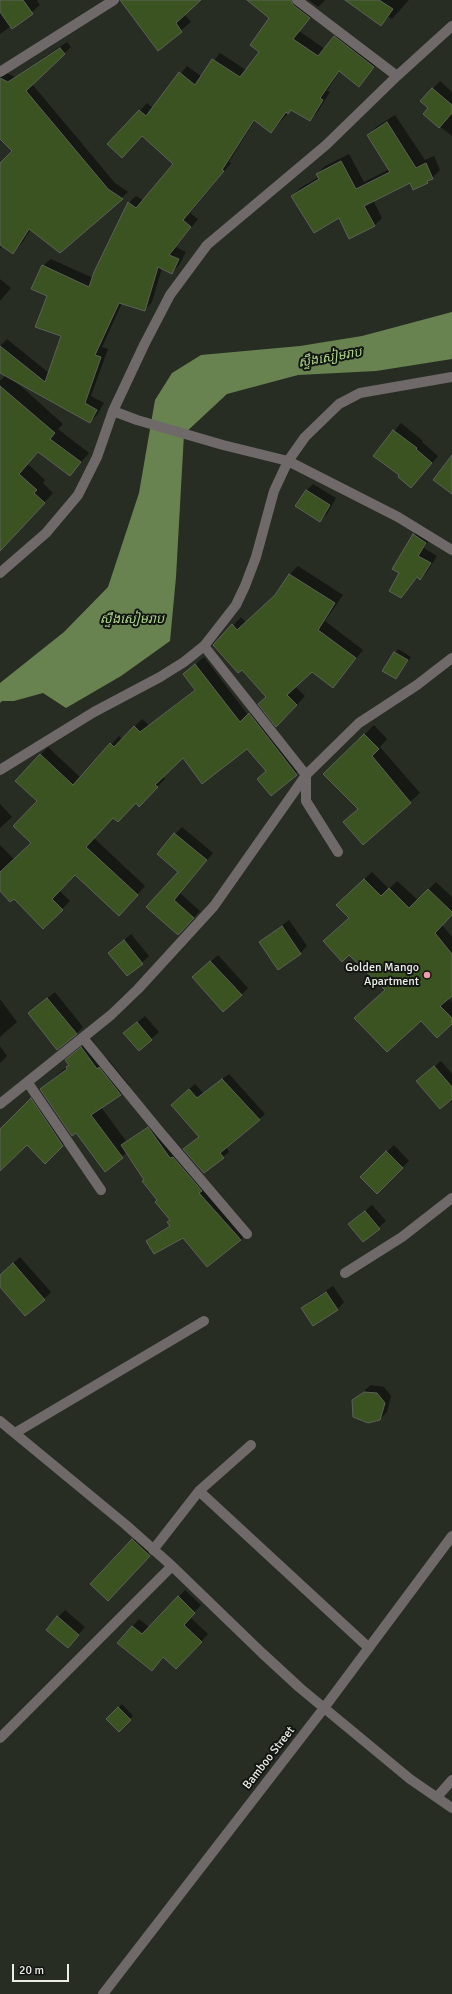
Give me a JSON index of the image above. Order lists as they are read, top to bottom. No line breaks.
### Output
{"streets":{"street":["Bamboo Street"]},"water":["ស្ទឹងសៀមរាប"],"places":["Golden Mango Apartment"],"scale_bar":"20 m"}
